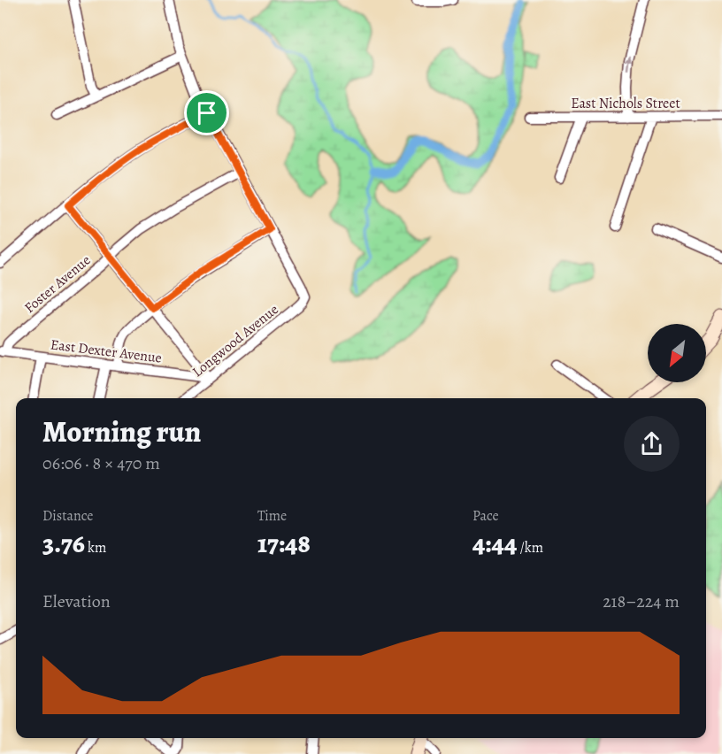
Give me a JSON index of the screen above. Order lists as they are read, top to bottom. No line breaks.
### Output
{"streets":{"street":["East Nichols Street","Foster Avenue","Longwood Avenue","East Dexter Avenue"]},"crossings":[["Foster Avenue","East Dexter Avenue"],["Longwood Avenue","East Dexter Avenue"]],"north":"bottom left","page":{"heading":["Morning run","06:06 · 8 × 470 m"],"stats":[["Distance","3.76 km"],["Time","17:48"],["Pace","4:44 /km"]],"chart":["Elevation","218–224 m"]}}
